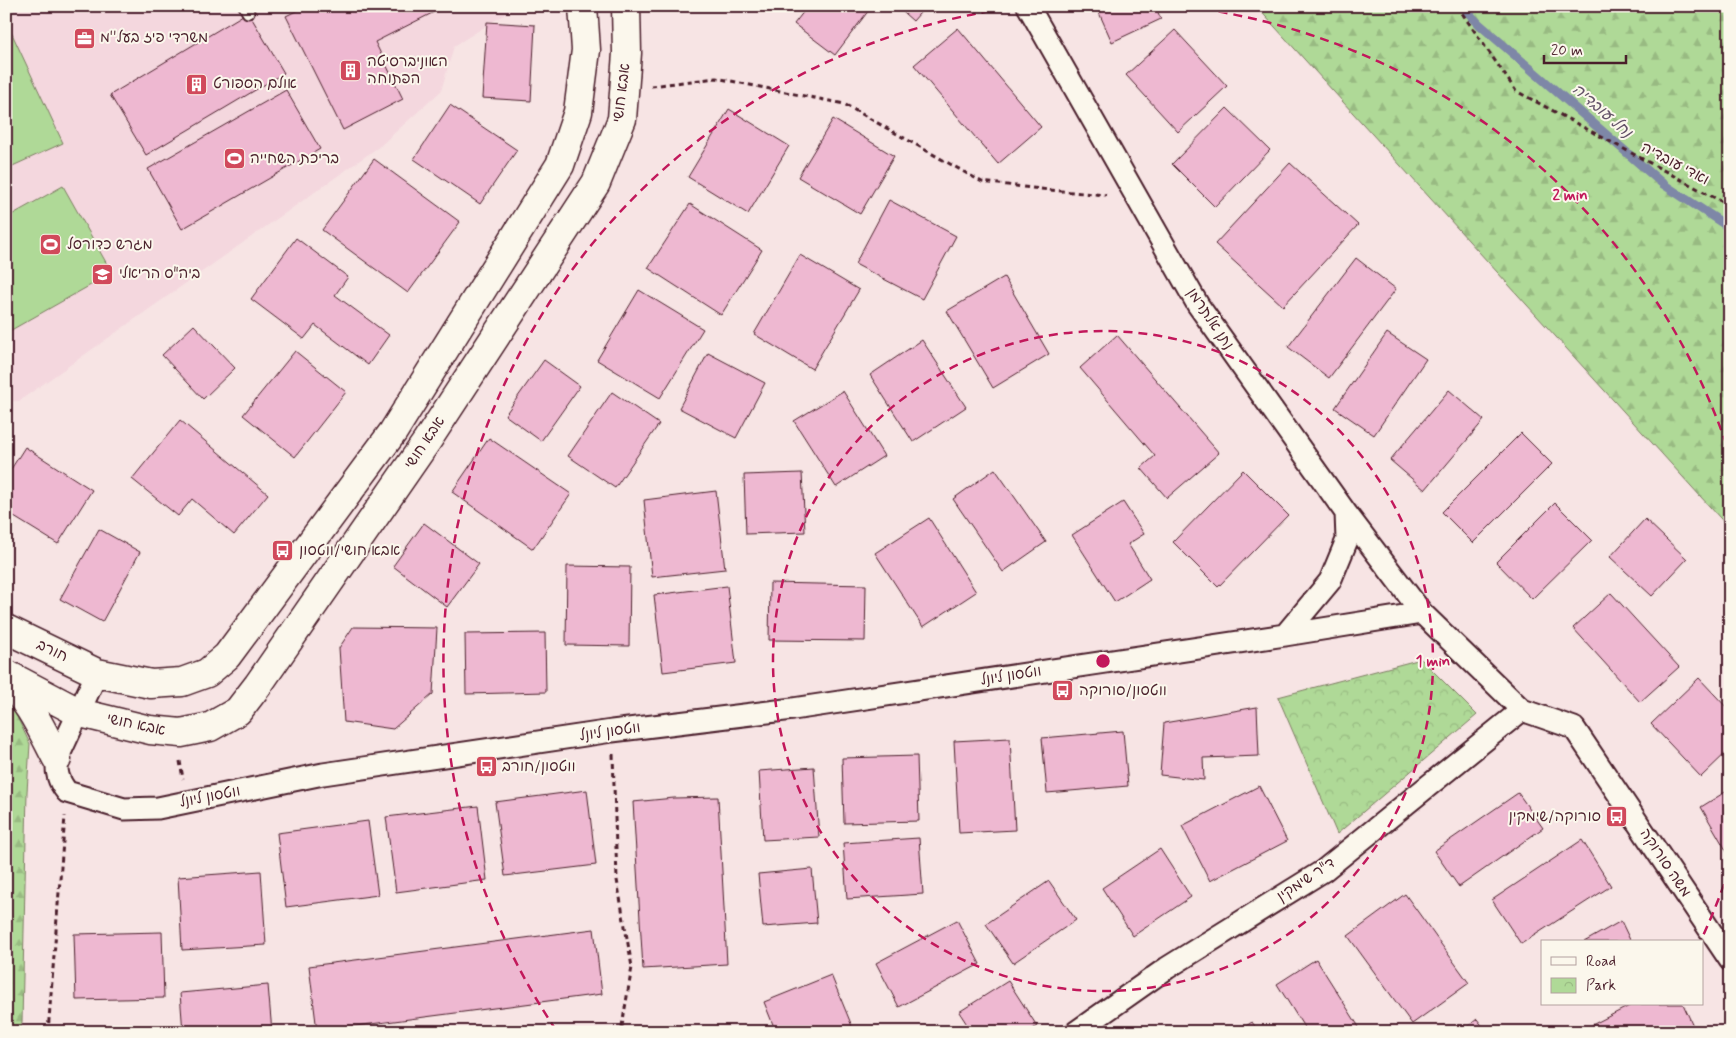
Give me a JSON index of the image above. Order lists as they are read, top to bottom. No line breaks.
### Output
{"streets":{"main road":["אבא חושי","חורב"],"street":["נתן אלתרמן","ווטסון ליונל","משה סורוקה","ד\"ר שימקין"],"path":["ואדי עובדיה"]},"crossings":[["נתן אלתרמן","ווטסון ליונל"],["נתן אלתרמן","משה סורוקה"],["ווטסון ליונל","משה סורוקה"],["משה סורוקה","ד\"ר שימקין"]],"water":["נחל עובדיה"],"places":{"office":["משרדי פיז בעל''מ"],"building":["האוניברסיטה הפתוחה","אולם הספורט"],"sports":["בריכת השחייה","מגרש כדורסל"],"school or university":["ביה\"ס הריאלי"],"bus stop":["אבא חושי/ווטסון","ווטסון/סורוקה","ווטסון/חורב","סורוקה/שימקין"]},"legend":["Road","Park"],"scale_bar":"20 m","rings":["2 min","1 min"]}
